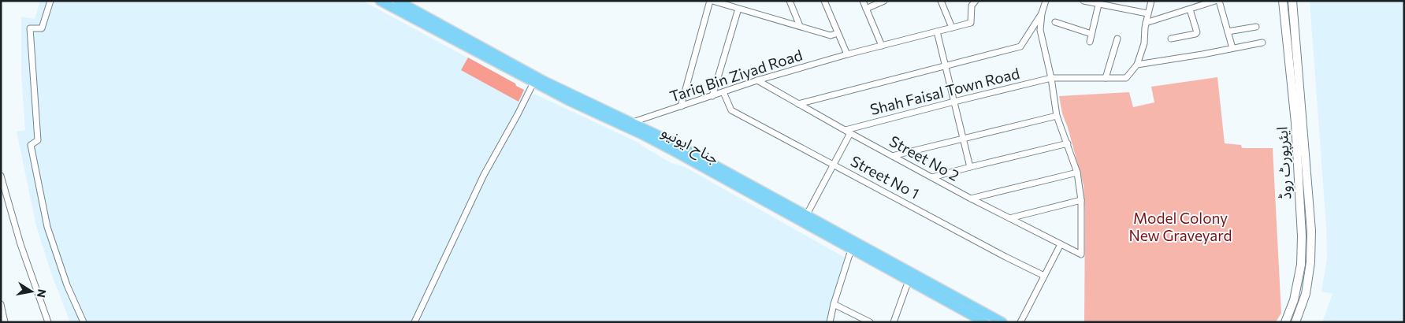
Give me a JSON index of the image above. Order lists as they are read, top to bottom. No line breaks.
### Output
{"streets":{"highway":["جناح ایونیو"],"main road":["ایئرپورٹ روڈ"],"street":["Tariq Bin Ziyad Road","Shah Faisal Town Road","Street No 2","Street No 1"]},"crossings":[["Tariq Bin Ziyad Road","جناح ایونیو"],["Tariq Bin Ziyad Road","Street No 2"],["Tariq Bin Ziyad Road","Street No 1"],["Shah Faisal Town Road","Street No 2"]],"parks":["Model Colony New Graveyard"],"north":"right"}
